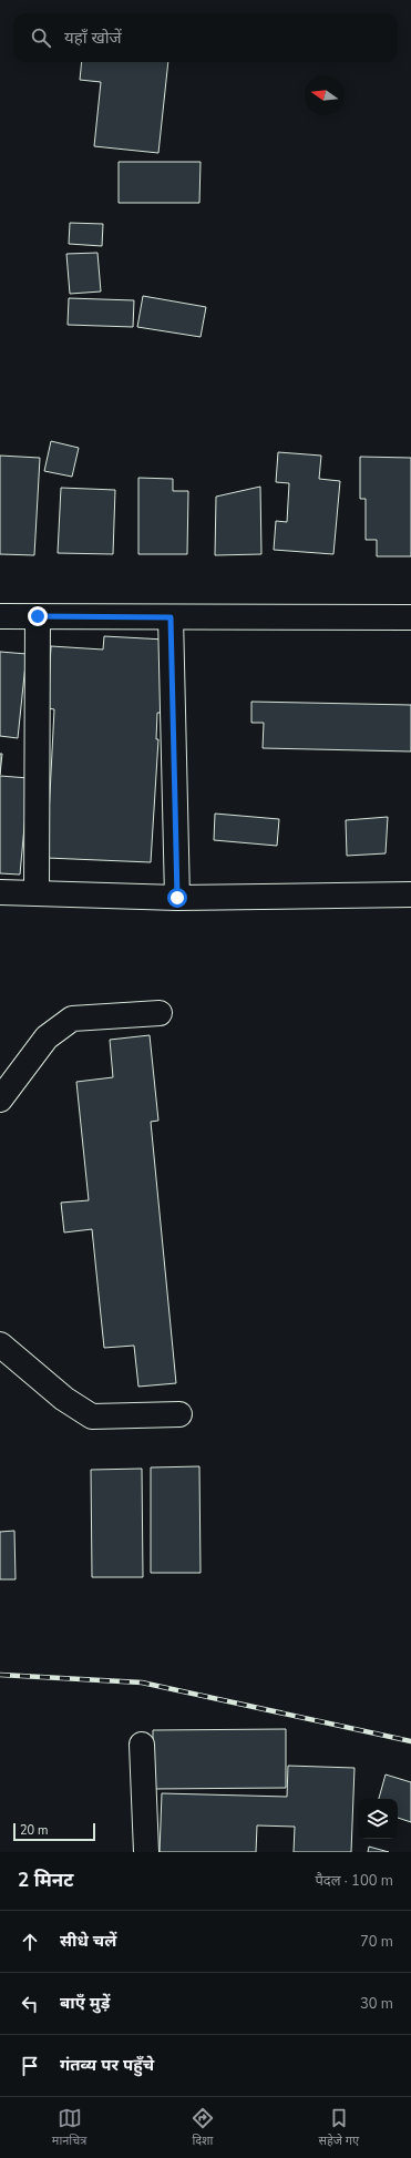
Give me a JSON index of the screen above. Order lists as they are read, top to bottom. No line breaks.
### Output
{"scale_bar":"20 m","north":"left","page":{"search":"यहाँ खोजें","scale":"20 m","heading":["2 मिनट","पैदल · 100 m"],"list":[["सीधे चलें","70 m"],["बाएँ मुड़ें","30 m"],"गंतव्य पर पहुँचे"],"nav":["मानचित्र","दिशा","सहेजे गए"]}}
